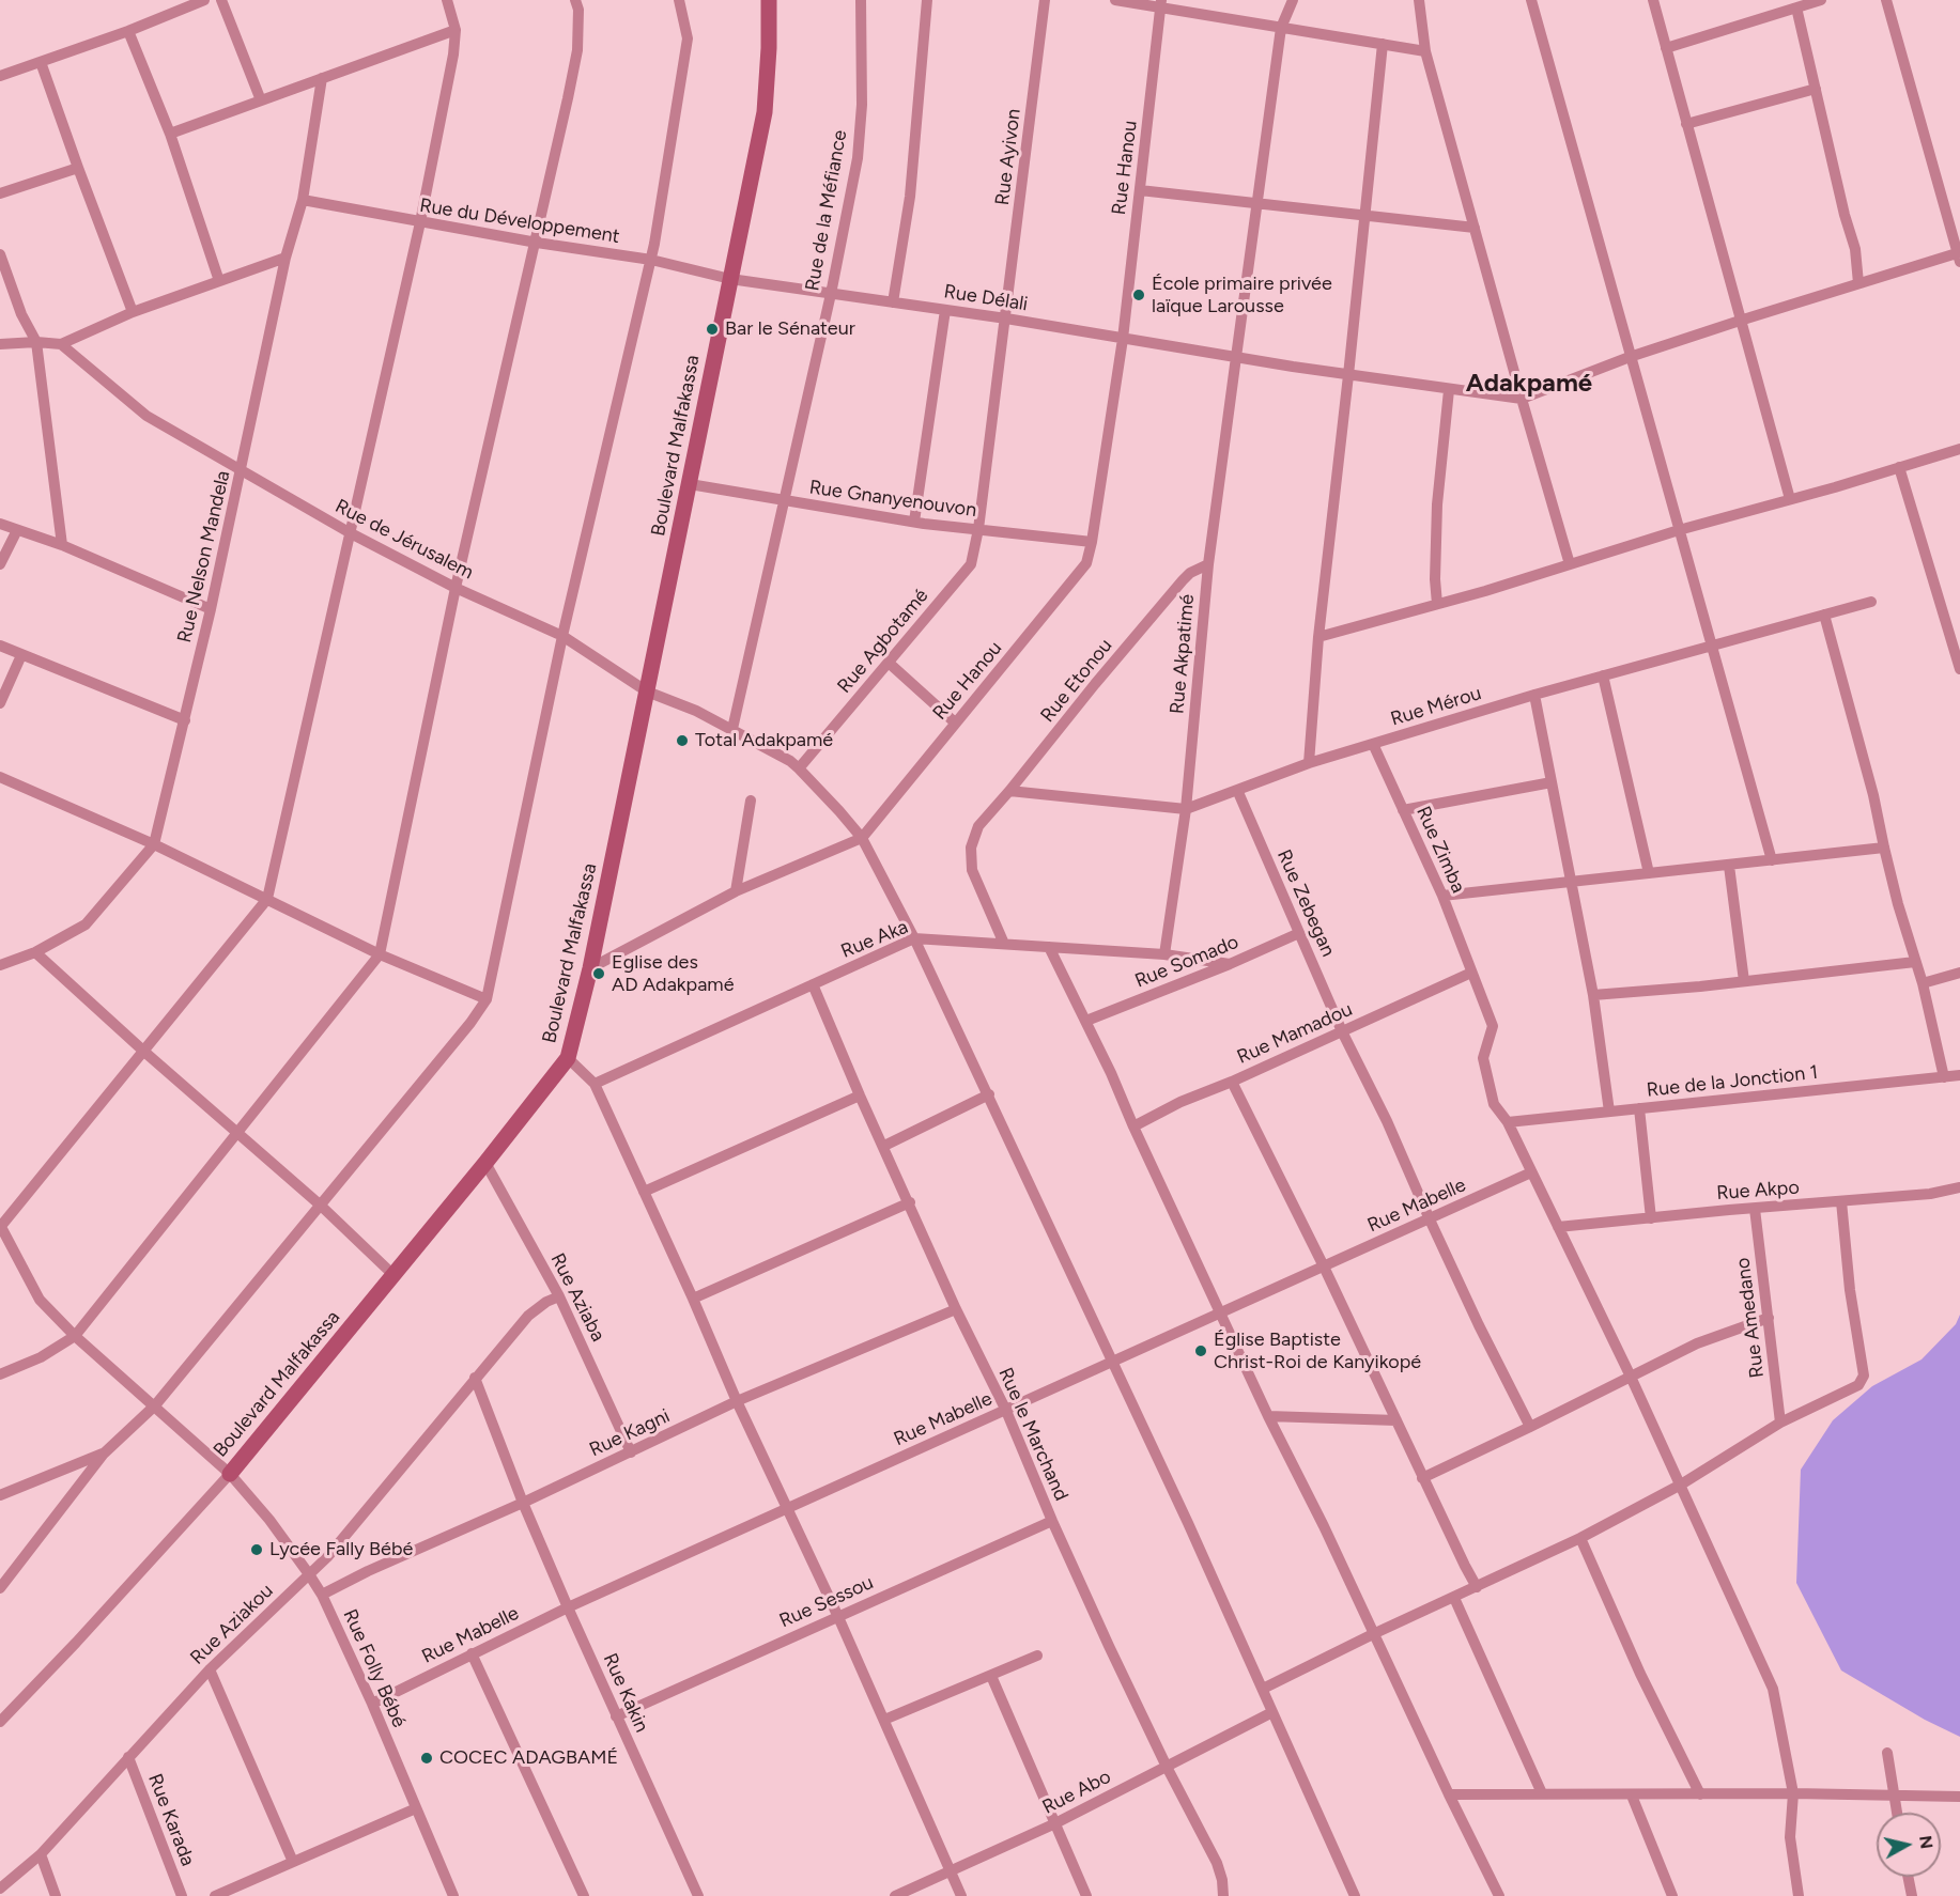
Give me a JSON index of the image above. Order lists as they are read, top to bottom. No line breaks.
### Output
{"streets":{"street":["Rue Ayivon","Rue Hanou","Rue de la Méfiance","Rue du Développement","Rue Délali","Boulevard Malfakassa","Rue Gnanyenouvon","Rue de Jérusalem","Rue Nelson Mandela","Rue Agbotamé","Rue Akpatimé","Rue Etonou","Rue Mérou","Rue Zimba","Rue Zebegan","Rue Aka","Rue Somado","Rue Mamadou","Rue de la Jonction 1","Rue Akpo","Rue Mabelle","Rue Aziaba","Rue Amedano","Rue Kagni","Rue le Marchand","Rue Sessou","Rue Aziakou","Rue Folly Bébé","Rue Kakin","Rue Abo","Rue Karada"]},"crossings":[["Rue Ayivon","Rue Délali"],["Rue Ayivon","Rue Gnanyenouvon"],["Rue Ayivon","Rue Agbotamé"],["Rue Hanou","Rue Délali"],["Rue Hanou","Rue Gnanyenouvon"],["Rue Hanou","Rue de Jérusalem"],["Rue de la Méfiance","Rue Délali"],["Rue de la Méfiance","Rue Gnanyenouvon"],["Rue de la Méfiance","Rue de Jérusalem"],["Rue du Développement","Rue Délali"],["Rue du Développement","Boulevard Malfakassa"],["Rue du Développement","Rue Nelson Mandela"],["Rue Délali","Boulevard Malfakassa"],["Rue Délali","Rue Akpatimé"],["Boulevard Malfakassa","Rue Gnanyenouvon"],["Boulevard Malfakassa","Rue de Jérusalem"],["Boulevard Malfakassa","Rue Aziaba"],["Boulevard Malfakassa","Rue Folly Bébé"],["Rue Gnanyenouvon","Rue Agbotamé"],["Rue de Jérusalem","Rue Nelson Mandela"],["Rue de Jérusalem","Rue Agbotamé"],["Rue de Jérusalem","Rue Aka"],["Rue de Jérusalem","Rue Mabelle"],["Rue de Jérusalem","Rue Abo"],["Rue Akpatimé","Rue Etonou"],["Rue Akpatimé","Rue Mérou"],["Rue Akpatimé","Rue Aka"],["Rue Etonou","Rue Mérou"],["Rue Etonou","Rue Aka"],["Rue Mérou","Rue Zimba"],["Rue Mérou","Rue Zebegan"],["Rue Zimba","Rue Mamadou"],["Rue Zimba","Rue de la Jonction 1"],["Rue Zimba","Rue Akpo"],["Rue Zimba","Rue Mabelle"],["Rue Zebegan","Rue Somado"],["Rue Zebegan","Rue Mamadou"],["Rue Zebegan","Rue Mabelle"],["Rue Aka","Rue Somado"],["Rue Aka","Rue le Marchand"],["Rue Akpo","Rue Amedano"],["Rue Mabelle","Rue le Marchand"],["Rue Mabelle","Rue Folly Bébé"],["Rue Mabelle","Rue Kakin"],["Rue Aziaba","Rue Kagni"],["Rue Aziaba","Rue Aziakou"],["Rue Kagni","Rue le Marchand"],["Rue Kagni","Rue Folly Bébé"],["Rue Kagni","Rue Kakin"],["Rue le Marchand","Rue Sessou"],["Rue le Marchand","Rue Abo"],["Rue Sessou","Rue Kakin"],["Rue Aziakou","Rue Folly Bébé"],["Rue Aziakou","Rue Kakin"],["Rue Aziakou","Rue Karada"]],"districts":["Adakpamé"],"places":["École primaire privée laïque Larousse","Bar le Sénateur","Total Adakpamé","Eglise des AD Adakpamé","Église Baptiste Christ-Roi de Kanyikopé","Lycée Fally Bébé","COCEC ADAGBAMÉ"],"north":"right"}
